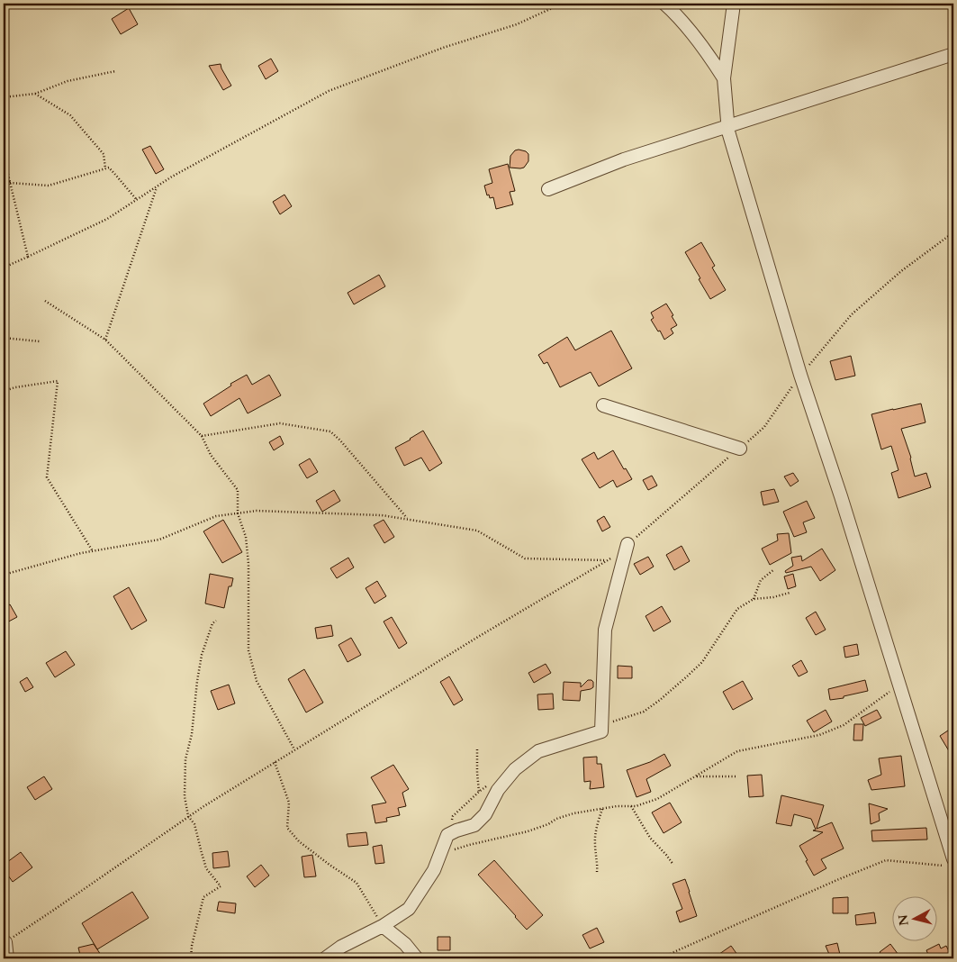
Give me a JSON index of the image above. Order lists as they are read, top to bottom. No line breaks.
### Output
{"north":"left"}
